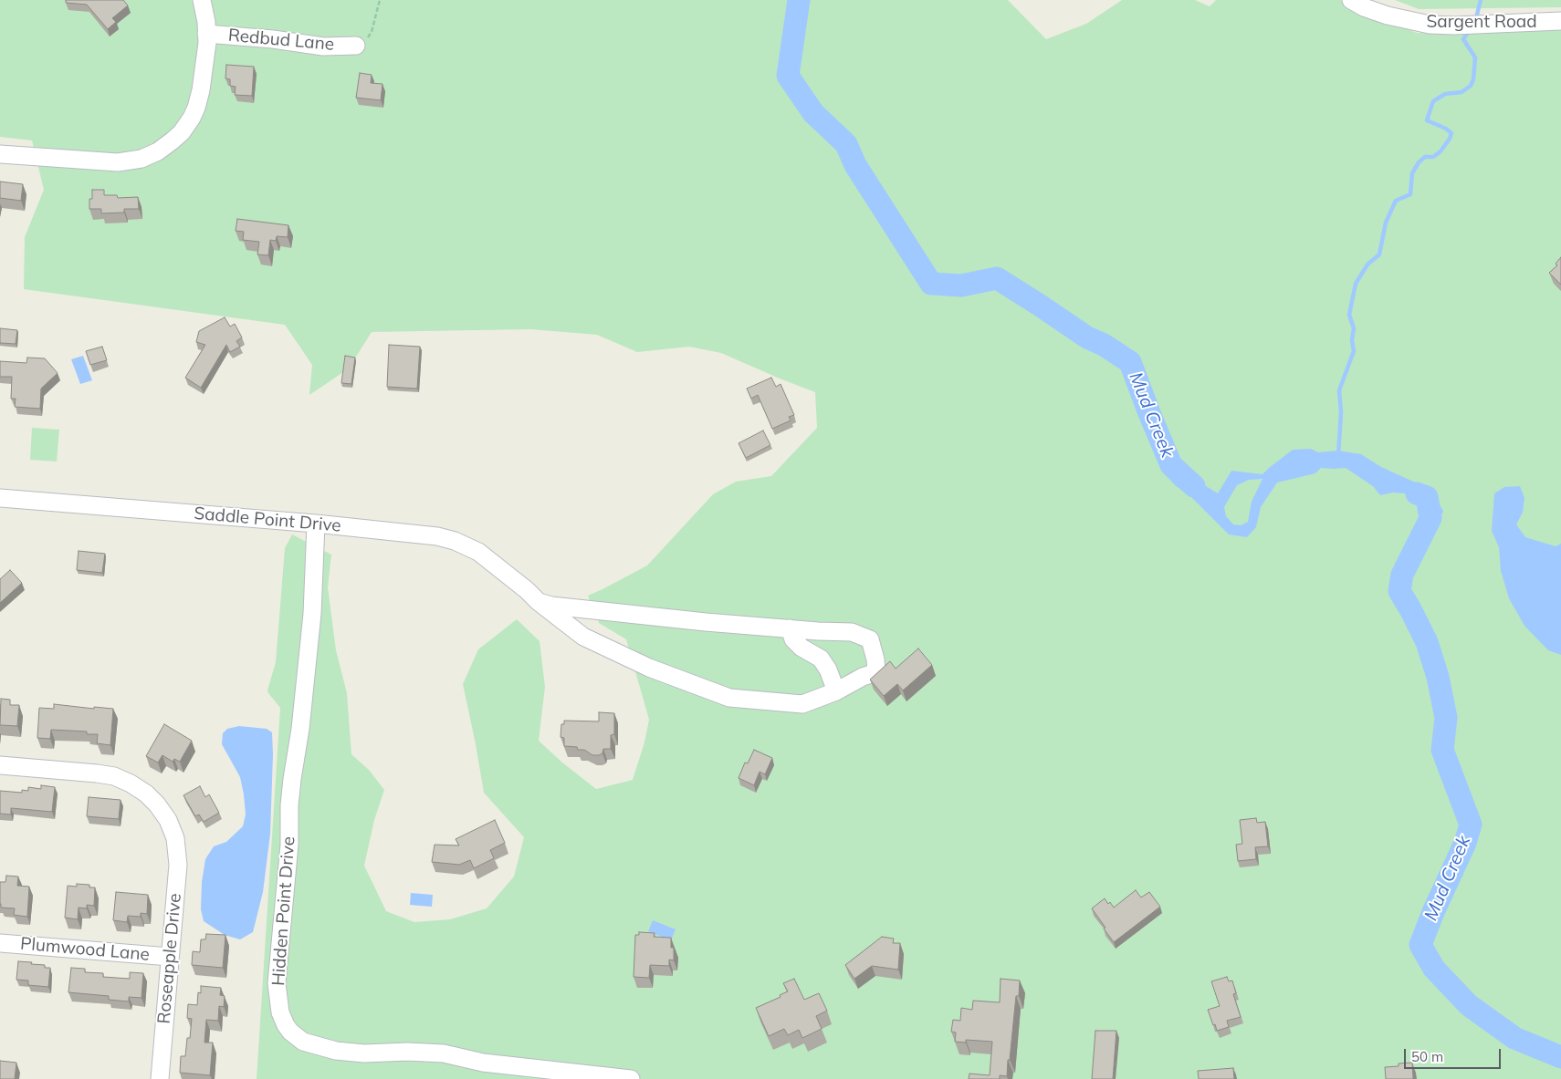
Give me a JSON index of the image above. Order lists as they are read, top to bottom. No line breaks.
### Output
{"streets":{"street":["Sargent Road","Redbud Lane","Saddle Point Drive","Hidden Point Drive","Plumwood Lane","Roseapple Drive"]},"crossings":[["Saddle Point Drive","Hidden Point Drive"],["Plumwood Lane","Roseapple Drive"]],"water":["Mud Creek"],"scale_bar":"50 m"}
